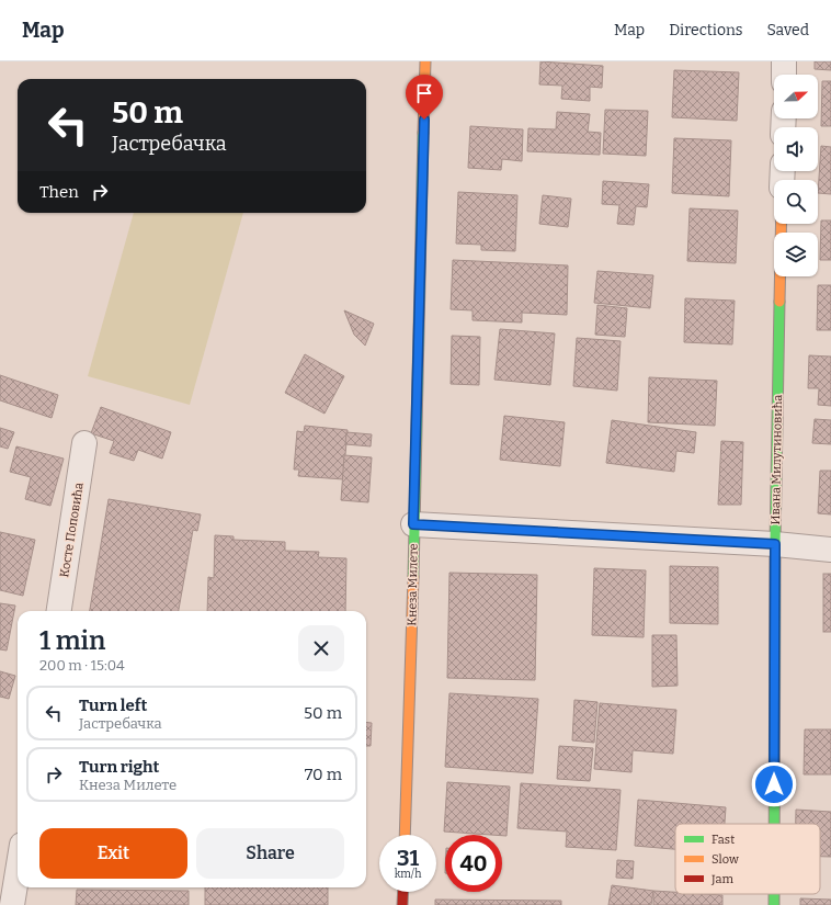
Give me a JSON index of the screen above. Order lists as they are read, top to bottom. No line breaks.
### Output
{"streets":{"main road":["Ивана Милутиновића","Кнеза Милете"],"street":["Косте Поповића"]},"legend":["Fast","Slow","Jam"],"north":"right","page":{"header":"Map","nav":["Map","Directions","Saved"],"turn":["50 m","Јастребачка"],"then":"Then","heading":["1 min","200 m · 15:04"],"list":[{"name":"Turn left","note":"Јастребачка","value":"50 m"},{"name":"Turn right","note":"Кнеза Милете","value":"70 m"}],"buttons":["Exit","Share"],"speed":"31 km/h","limit":"40"}}
